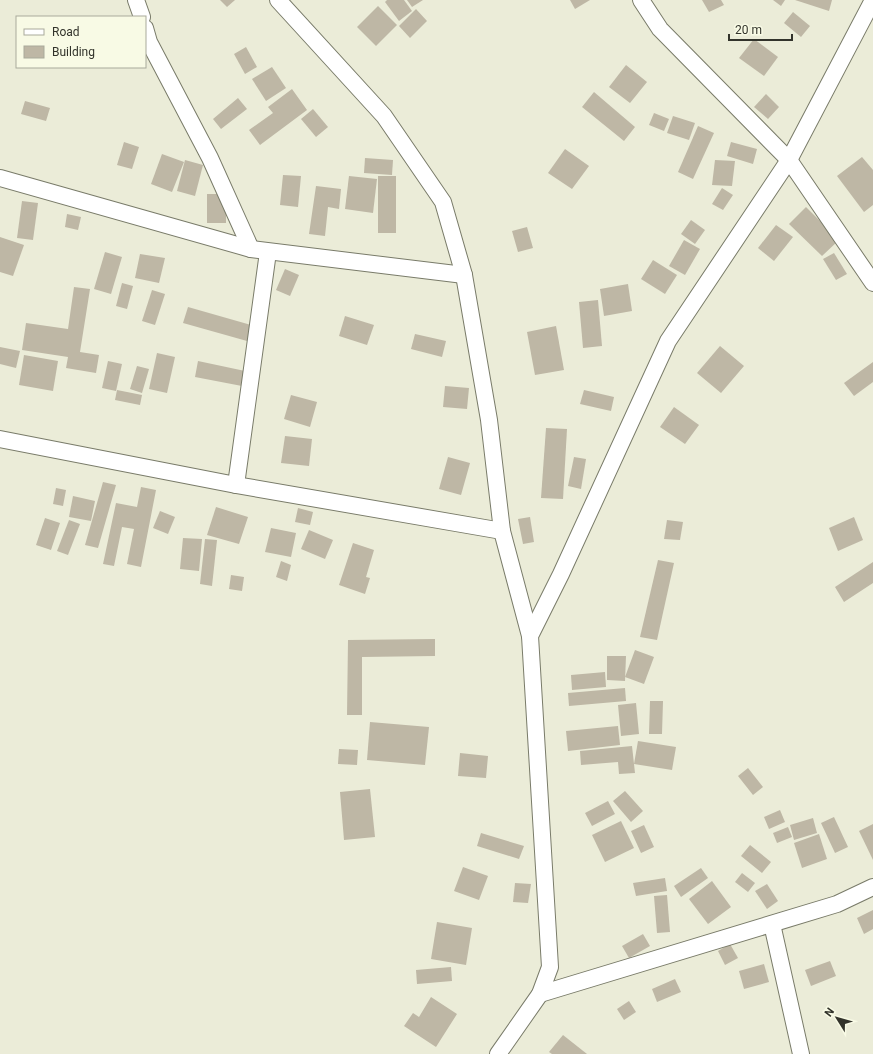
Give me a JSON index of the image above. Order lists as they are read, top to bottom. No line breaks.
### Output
{"legend":["Road","Building"],"scale_bar":"20 m","north":"top left"}
